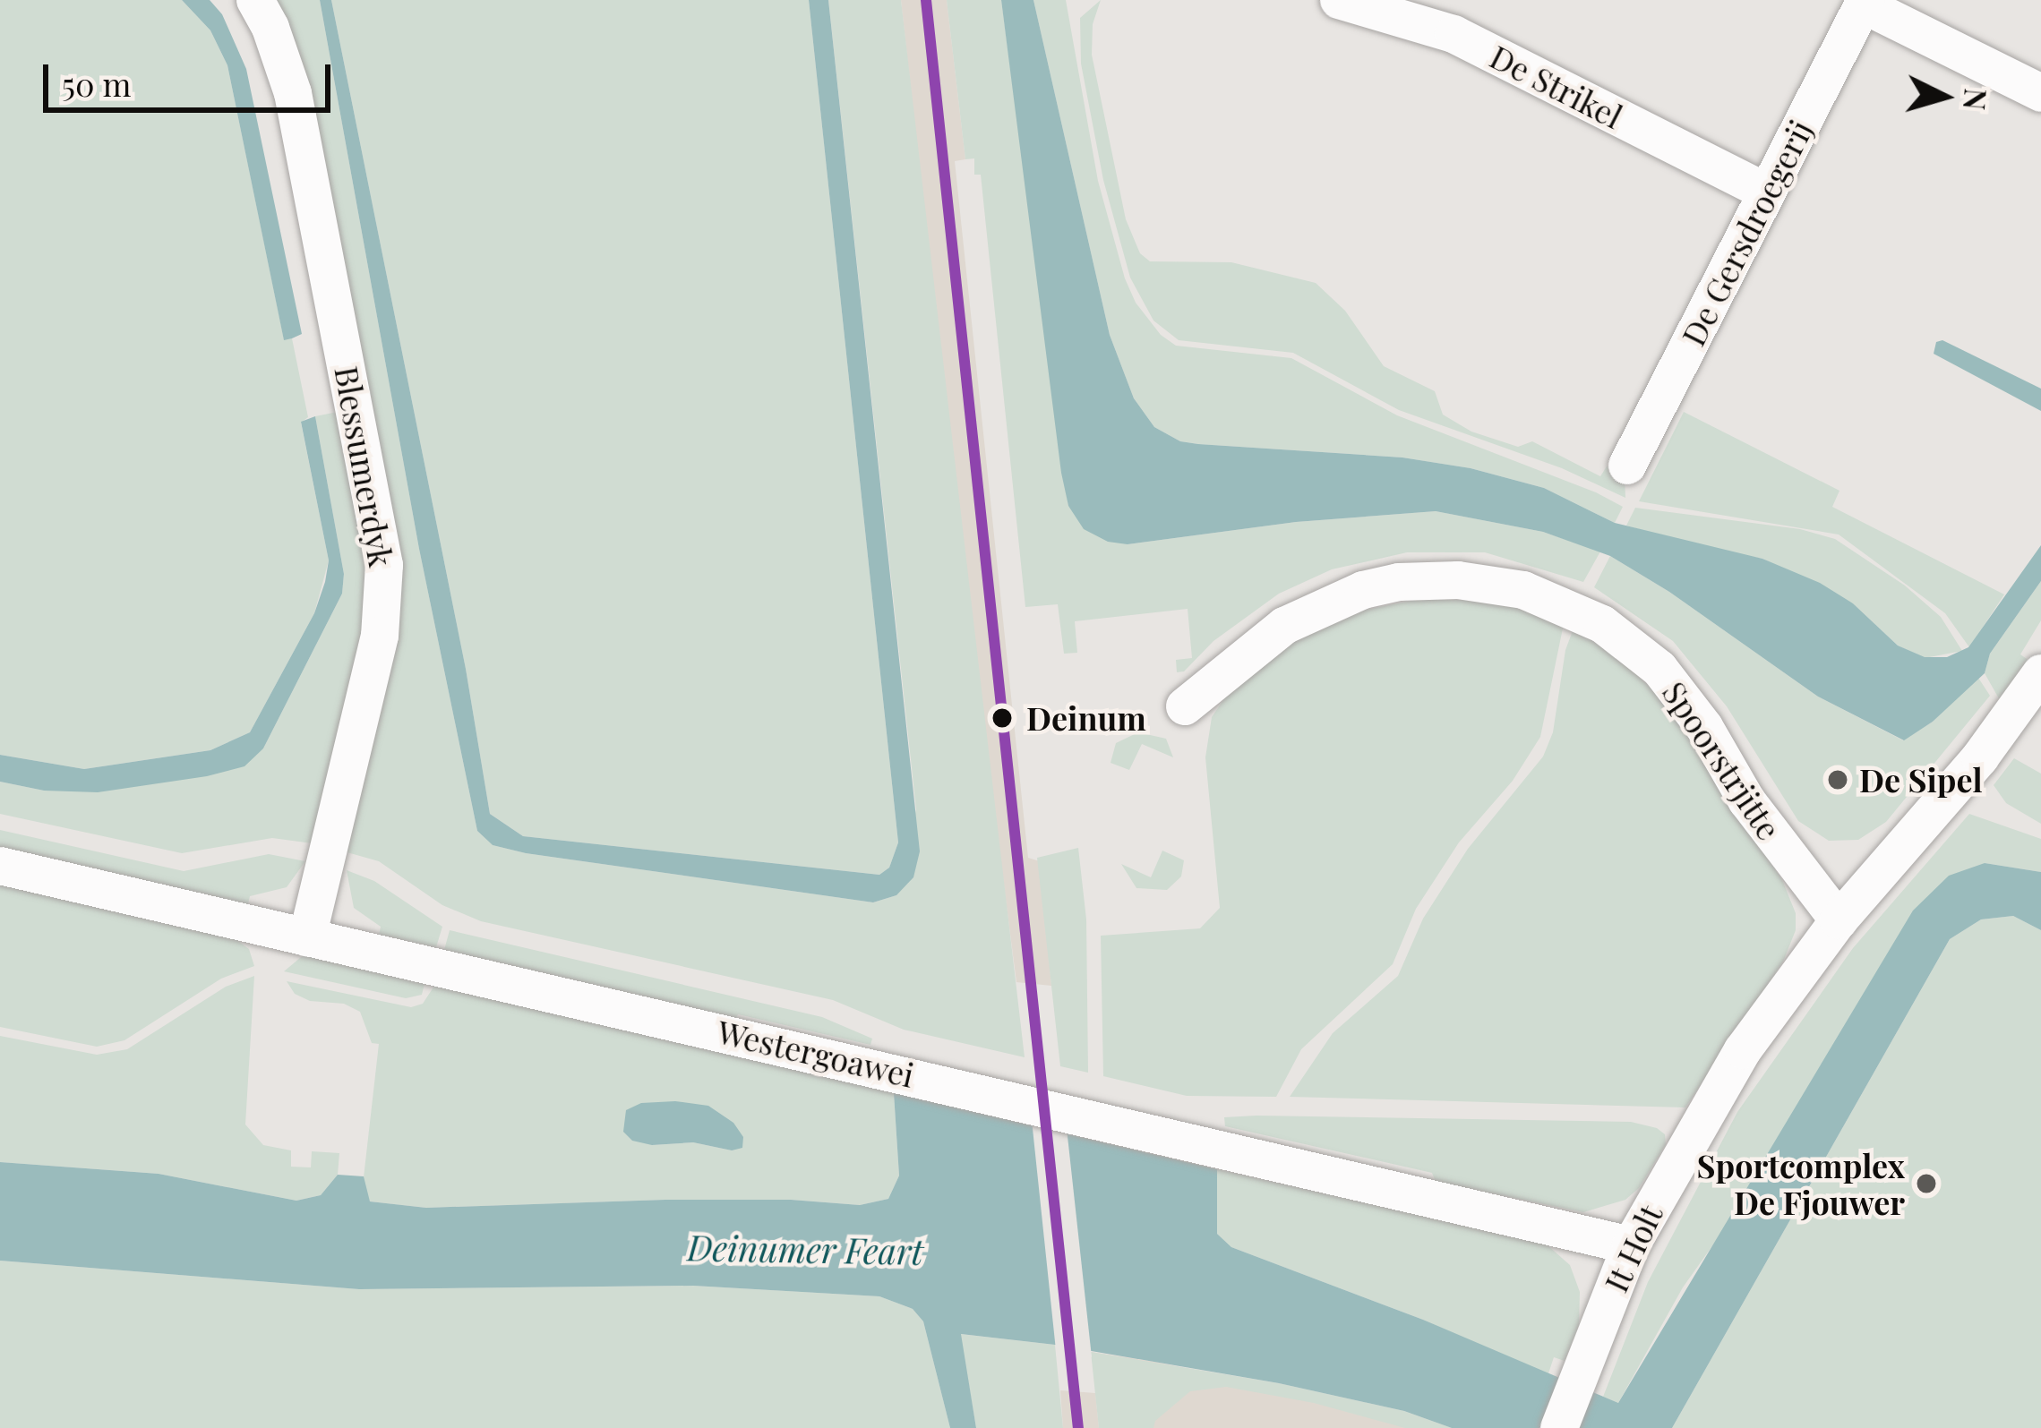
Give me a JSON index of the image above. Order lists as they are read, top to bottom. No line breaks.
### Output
{"streets":{"street":["De Strikel","De Gersdroegerij","Blessumerdyk","Spoorstrjitte","Westergoawei","It Holt"]},"crossings":[["De Strikel","De Gersdroegerij"],["Blessumerdyk","Westergoawei"],["Spoorstrjitte","It Holt"],["Westergoawei","It Holt"]],"water":["Deinumer Feart"],"places":["Deinum","De Sipel","Sportcomplex De Fjouwer"],"scale_bar":"50 m","north":"right"}
